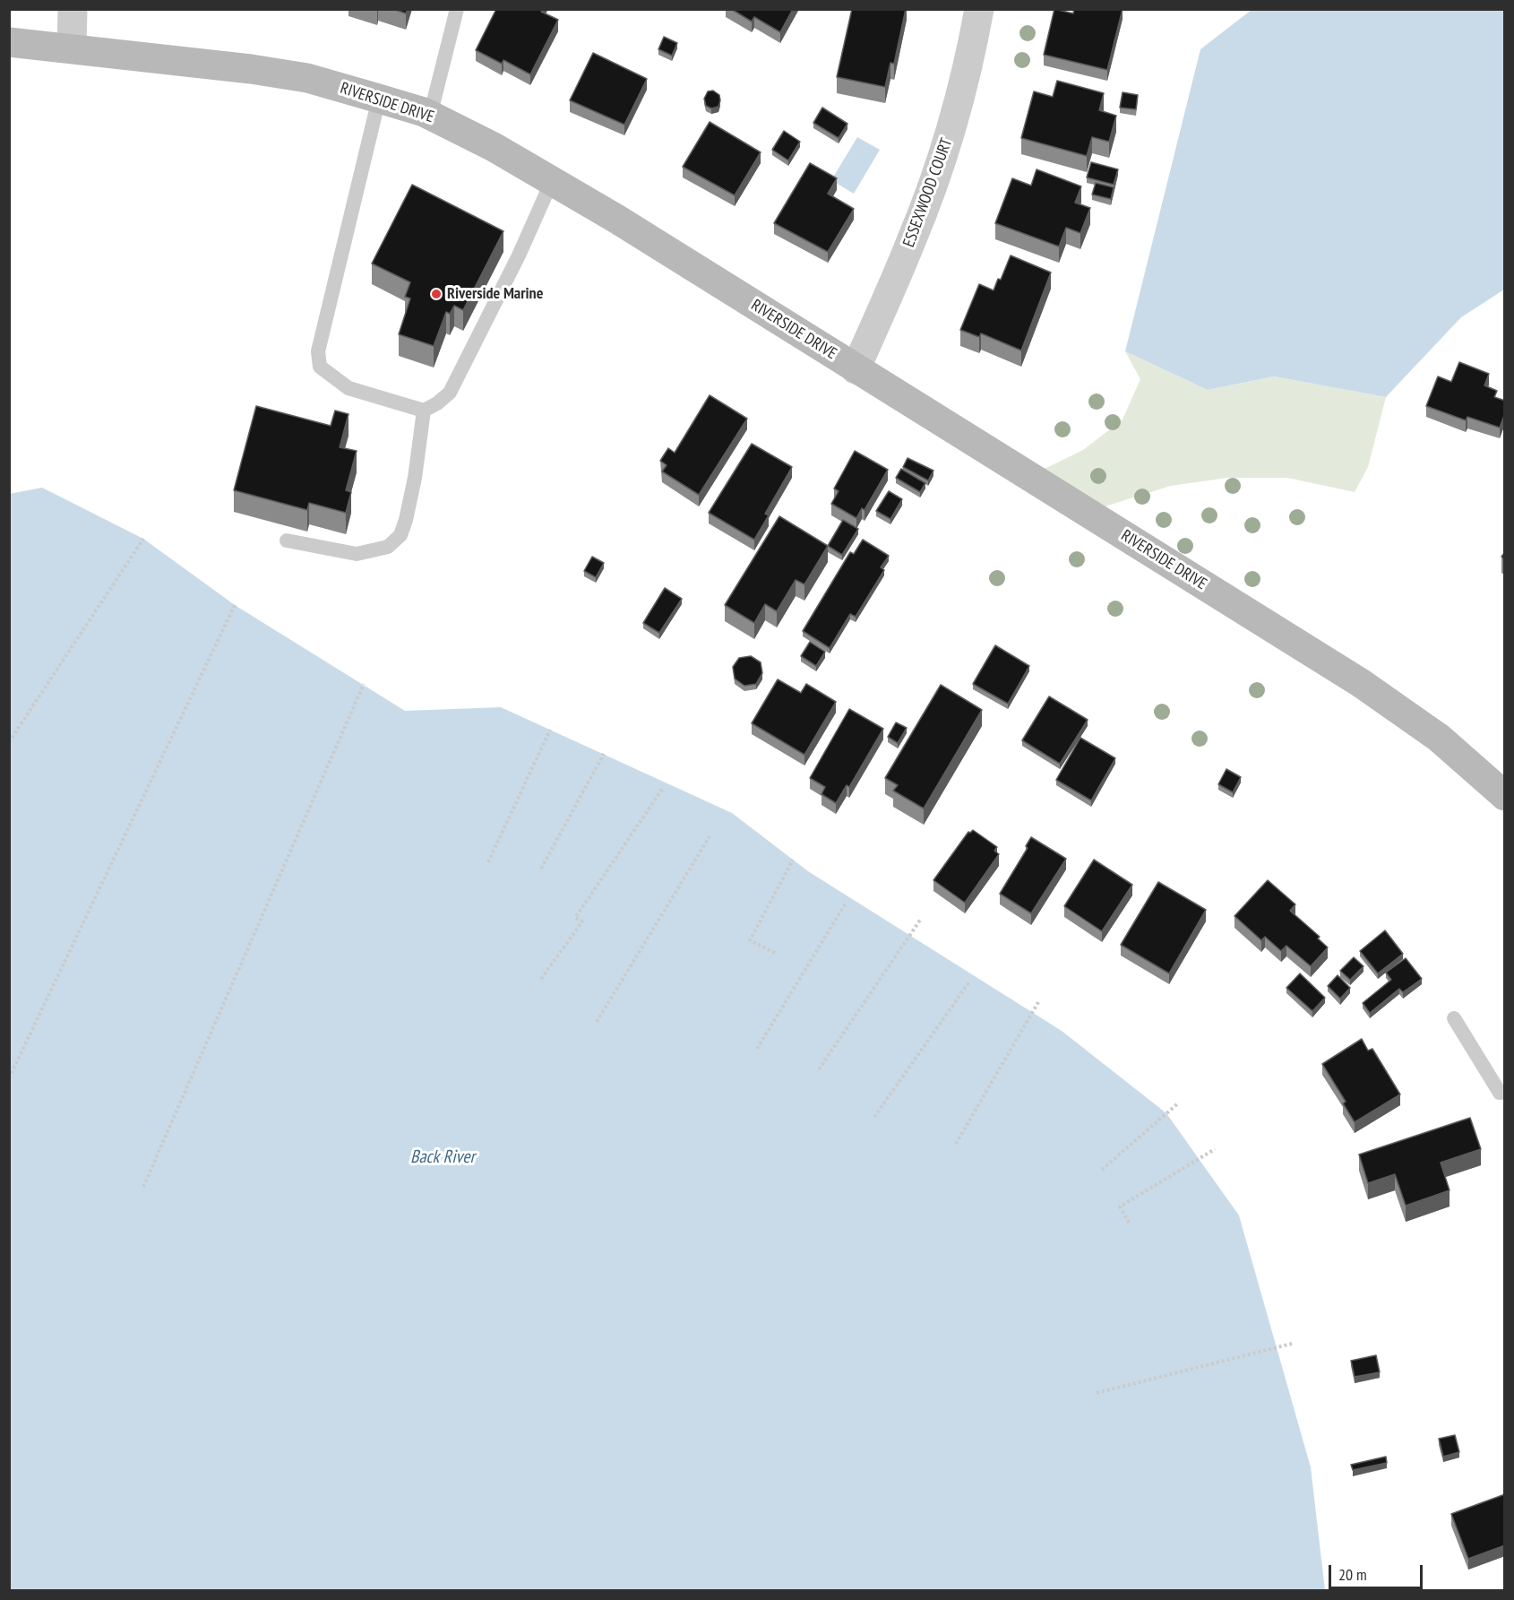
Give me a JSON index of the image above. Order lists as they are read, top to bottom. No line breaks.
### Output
{"streets":{"street":["RIVERSIDE DRIVE","ESSEXWOOD COURT"]},"crossings":[["RIVERSIDE DRIVE","ESSEXWOOD COURT"]],"water":["Back River"],"places":["Riverside Marine"],"scale_bar":"20 m"}
